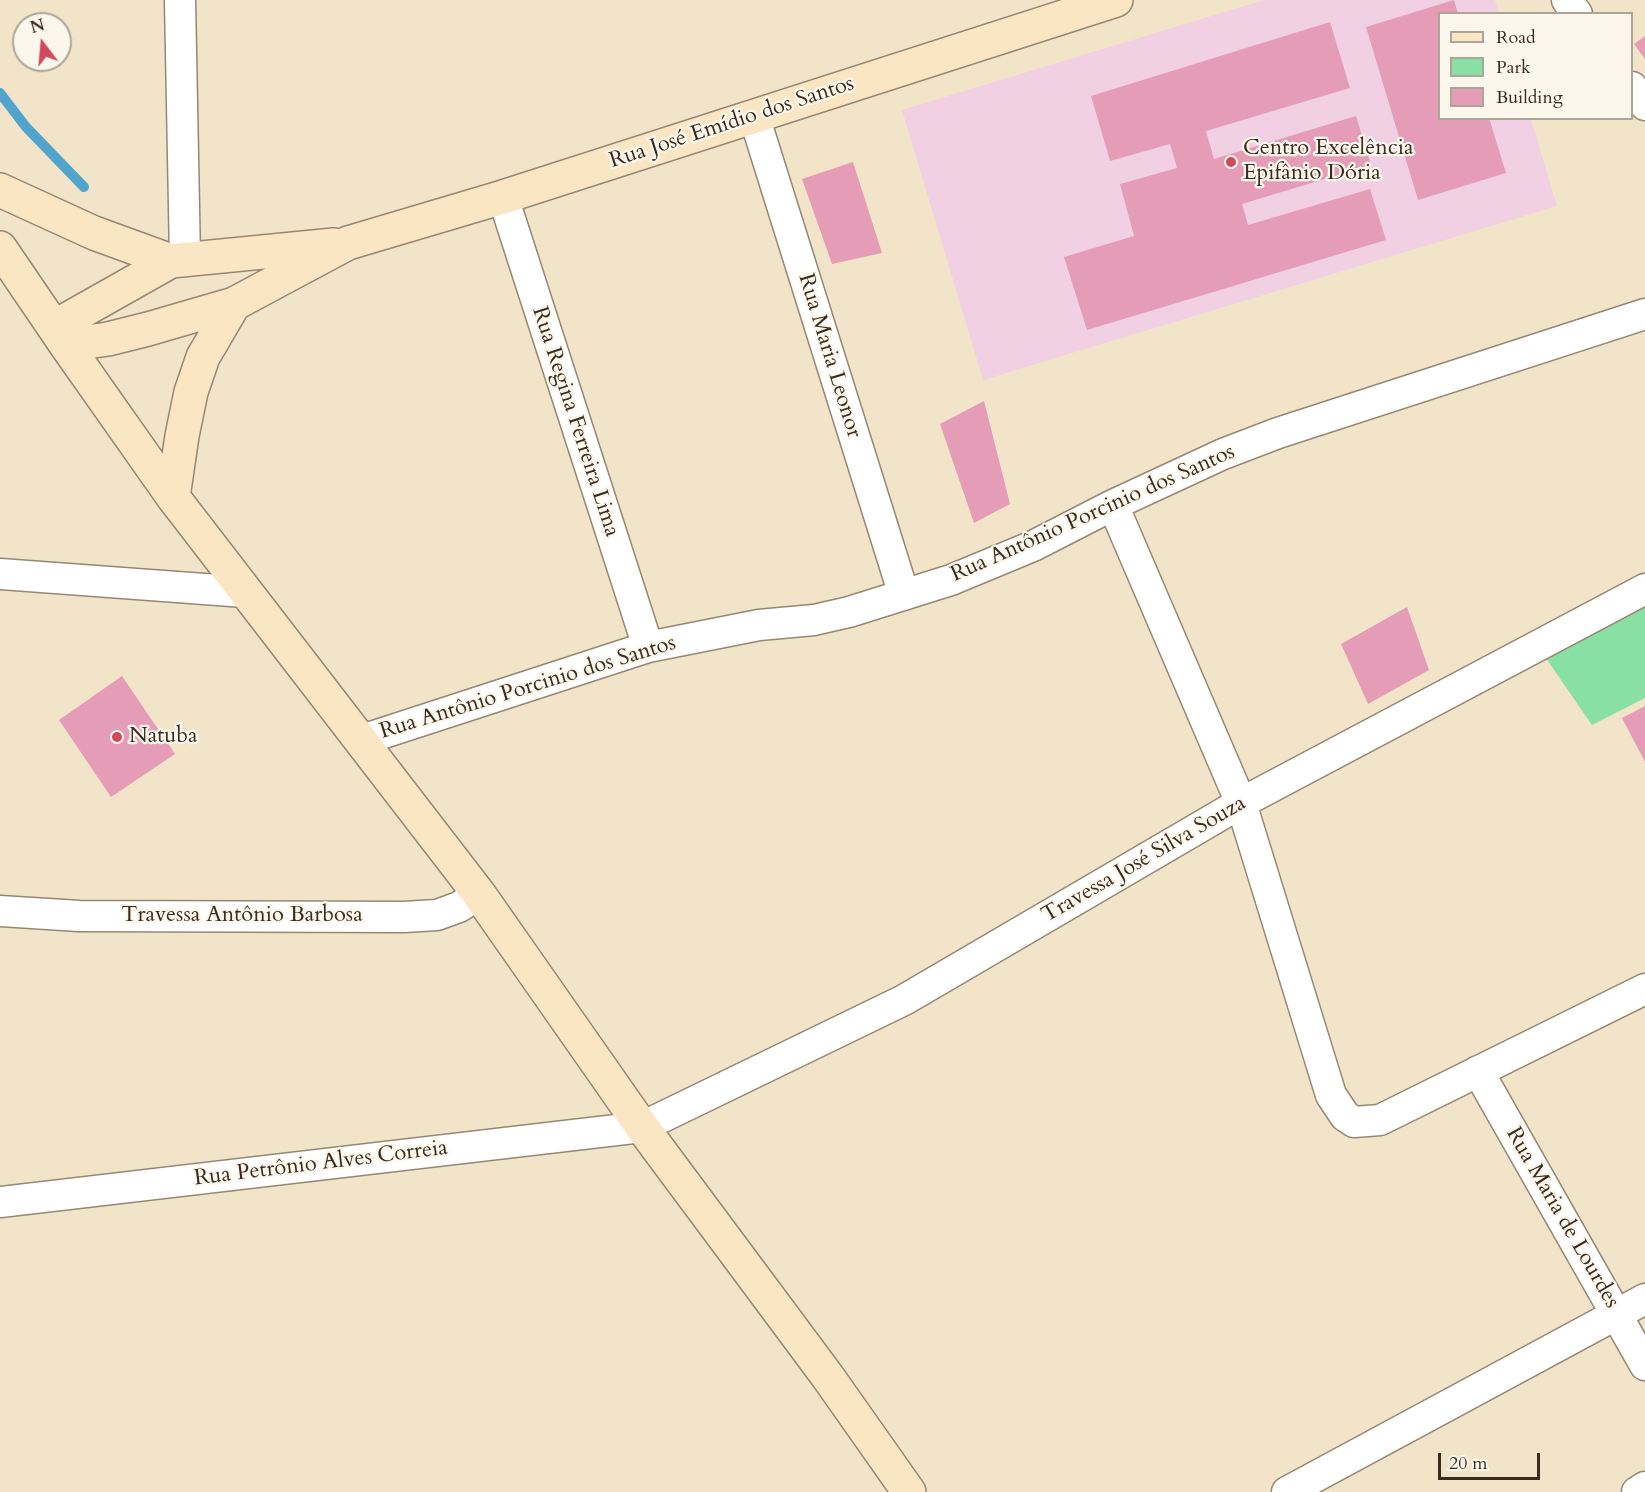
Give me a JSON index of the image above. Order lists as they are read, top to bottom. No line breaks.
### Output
{"streets":{"main road":["Rua José Emídio dos Santos"],"street":["Rua Maria Leonor","Rua Regina Ferreira Lima","Rua Antônio Porcinio dos Santos","Travessa José Silva Souza","Travessa Antônio Barbosa","Rua Petrônio Alves Correia","Rua Maria de Lourdes"]},"crossings":[["Rua José Emídio dos Santos","Rua Maria Leonor"],["Rua José Emídio dos Santos","Rua Regina Ferreira Lima"],["Rua Maria Leonor","Rua Antônio Porcinio dos Santos"],["Rua Regina Ferreira Lima","Rua Antônio Porcinio dos Santos"],["Travessa José Silva Souza","Rua Petrônio Alves Correia"]],"places":["Centro Excelência Epifânio Dória","Natuba"],"legend":["Road","Park","Building"],"scale_bar":"20 m","north":"top"}
